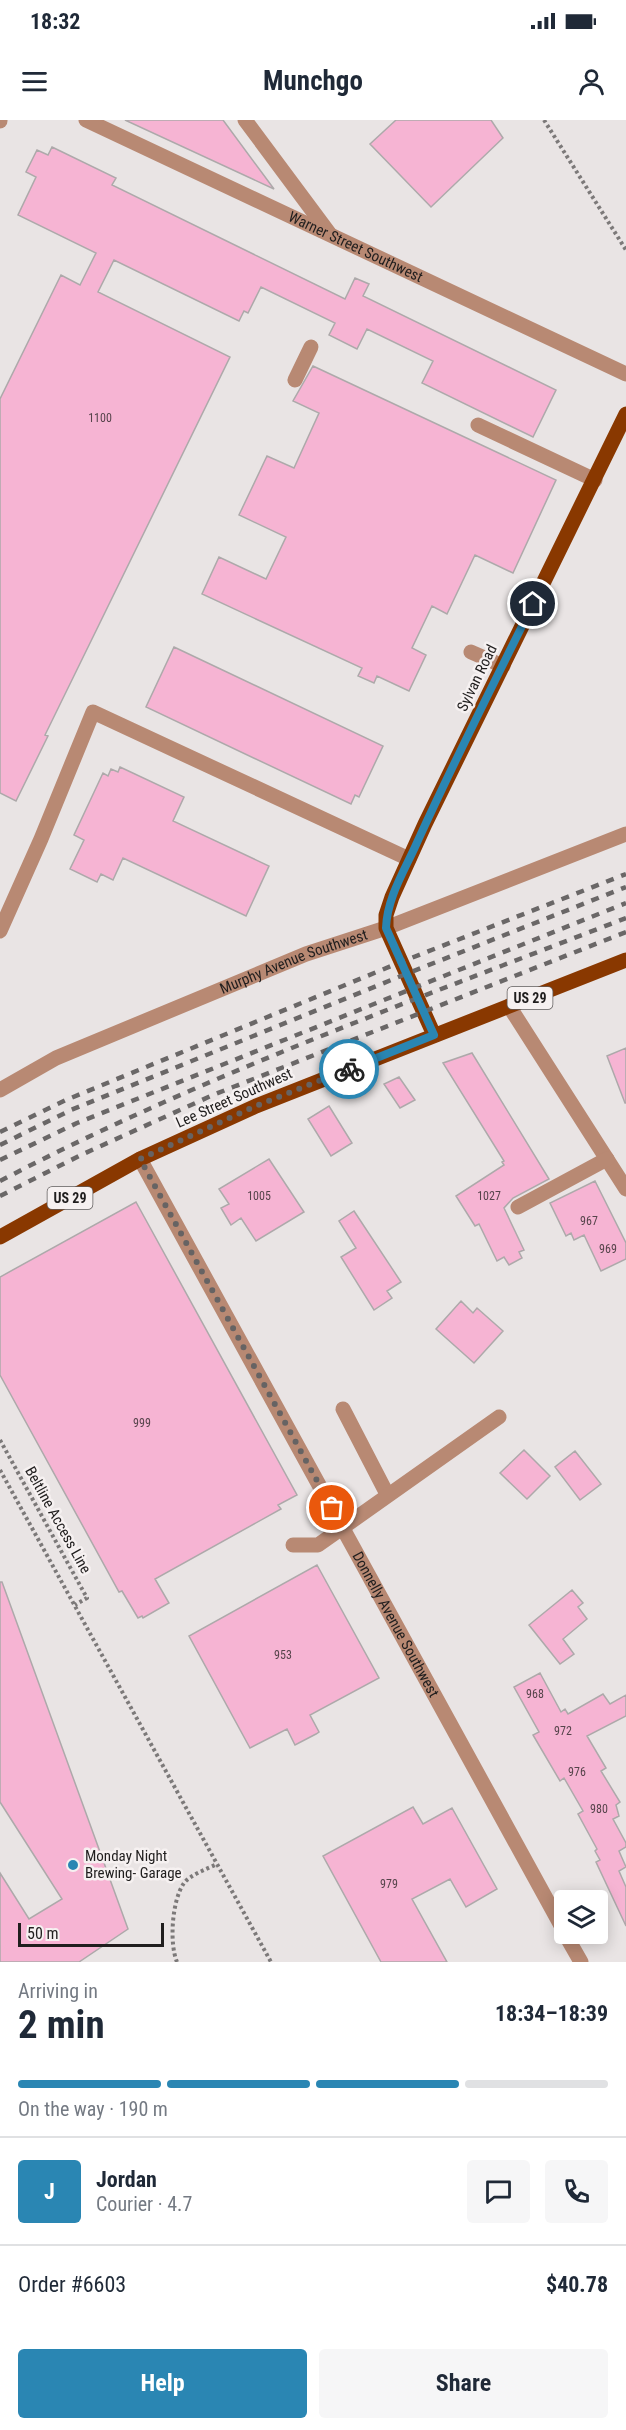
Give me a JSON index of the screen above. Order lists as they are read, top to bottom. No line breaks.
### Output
{"streets":{"main road":["Sylvan Road","US 29","Lee Street Southwest"],"street":["Warner Street Southwest","Murphy Avenue Southwest","Donnelly Avenue Southwest"],"path":["Beltline Access Line"]},"crossings":[["Sylvan Road","Murphy Avenue Southwest"],["Lee Street Southwest","Donnelly Avenue Southwest"]],"places":["Monday Night Brewing- Garage"],"house_numbers":["1100","1005","1027","967","969","999","953","968","972","976","980","979"],"scale_bar":"50 m","page":{"status":"18:32","header":"Munchgo","scale":"50 m","heading":["2 min","Arriving in","18:34–18:39"],"panel":["Jordan","Courier · 4.7","Order #6603","$40.78"],"bar":"On the way · 190 m","round":"J","buttons":["Help","Share"]}}
